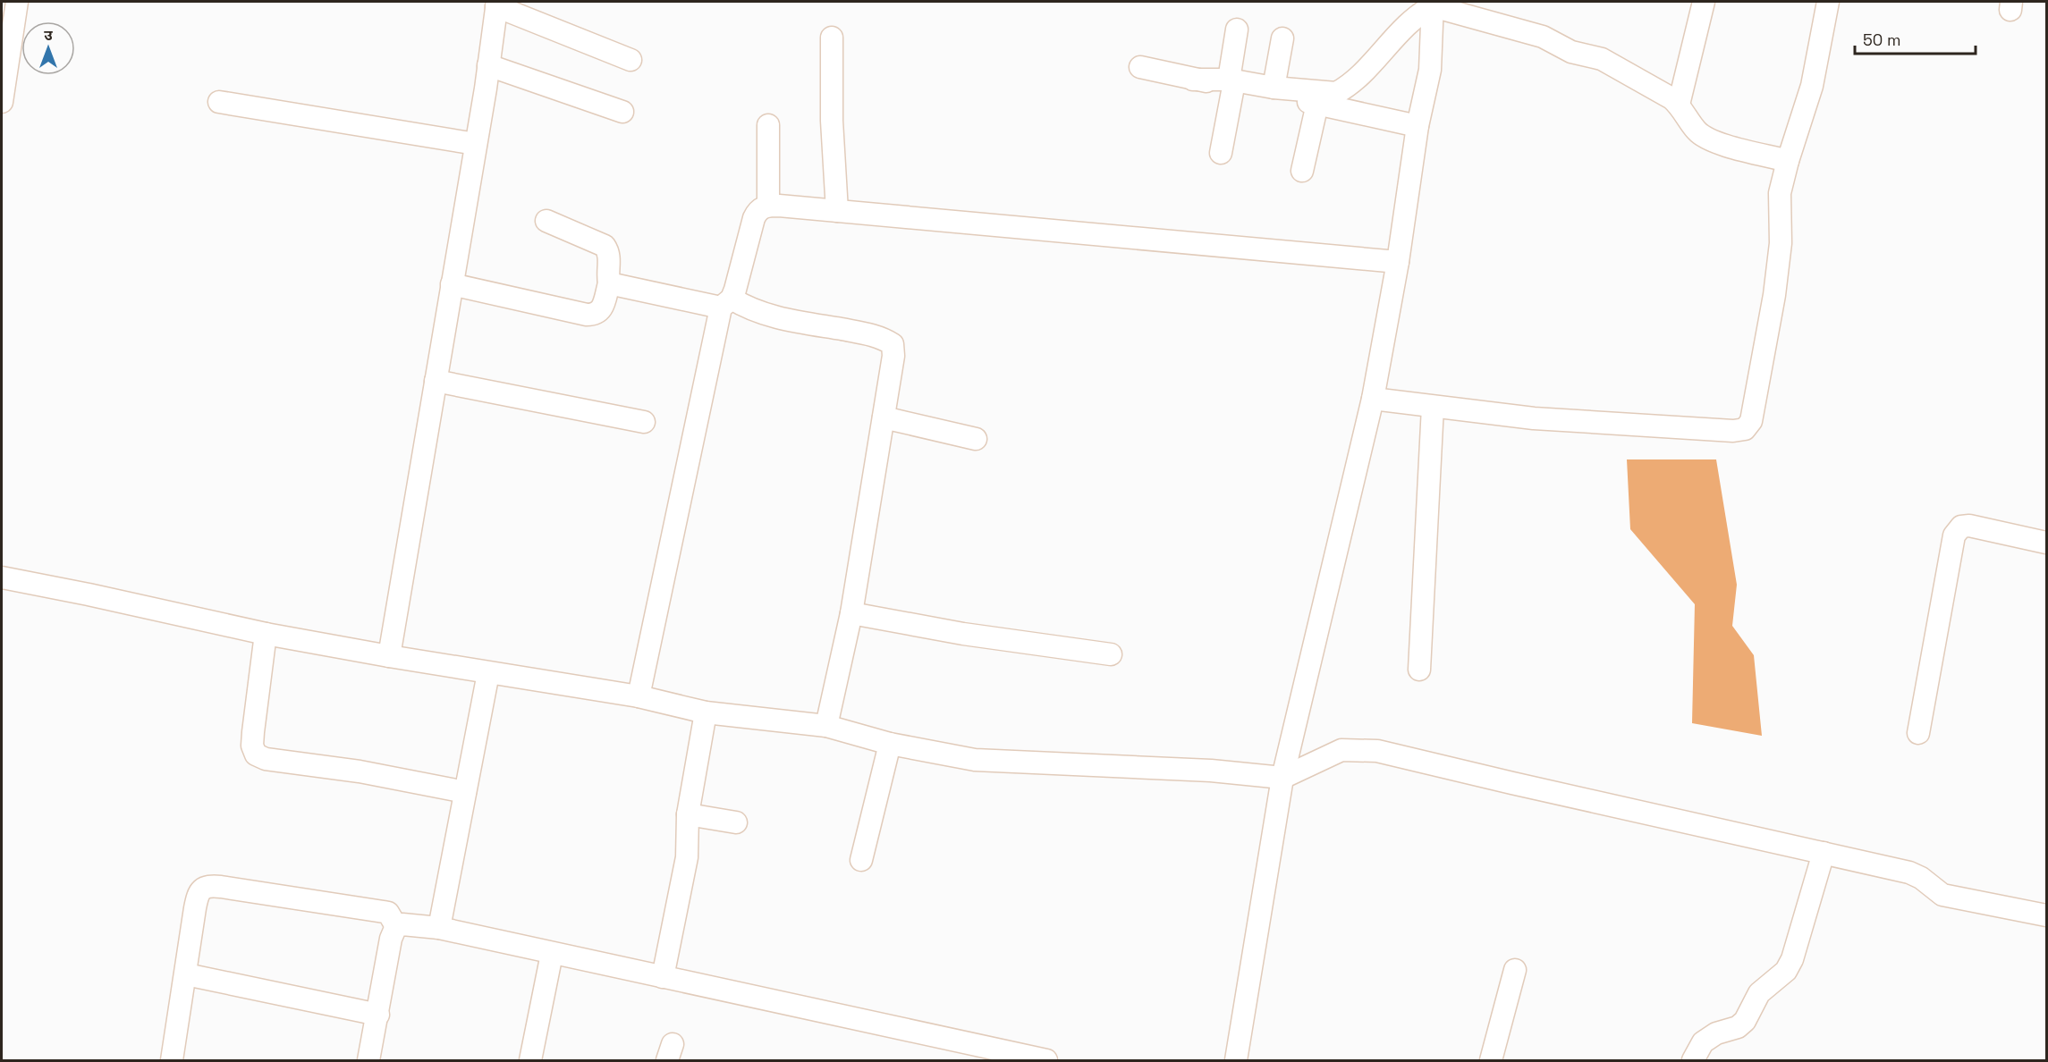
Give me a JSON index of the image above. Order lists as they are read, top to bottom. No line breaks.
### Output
{"scale_bar":"50 m","north":"top"}
